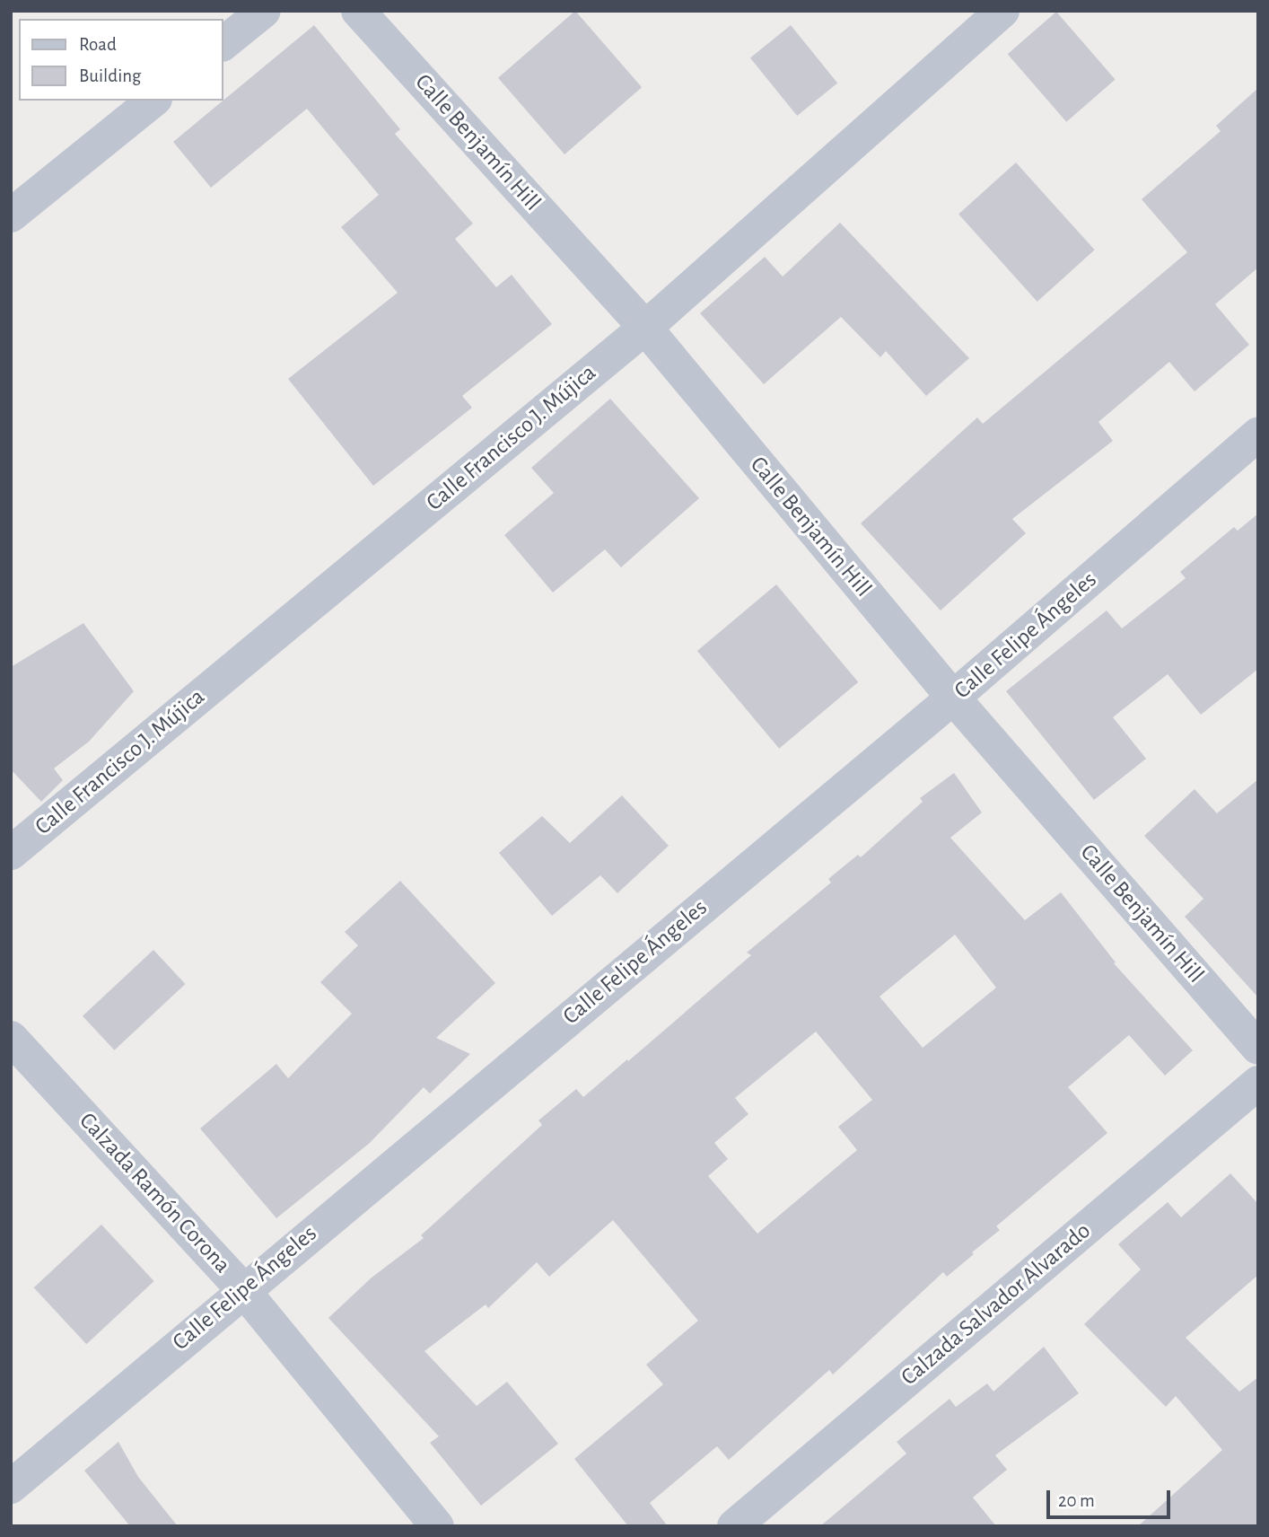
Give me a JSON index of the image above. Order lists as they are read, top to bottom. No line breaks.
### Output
{"streets":{"street":["Calle Benjamín Hill","Calle Francisco J. Mújica","Calle Felipe Ángeles","Calzada Ramón Corona","Calzada Salvador Alvarado"]},"crossings":[["Calle Benjamín Hill","Calle Francisco J. Mújica"],["Calle Benjamín Hill","Calle Felipe Ángeles"],["Calle Felipe Ángeles","Calzada Ramón Corona"]],"legend":["Road","Building"],"scale_bar":"20 m"}
